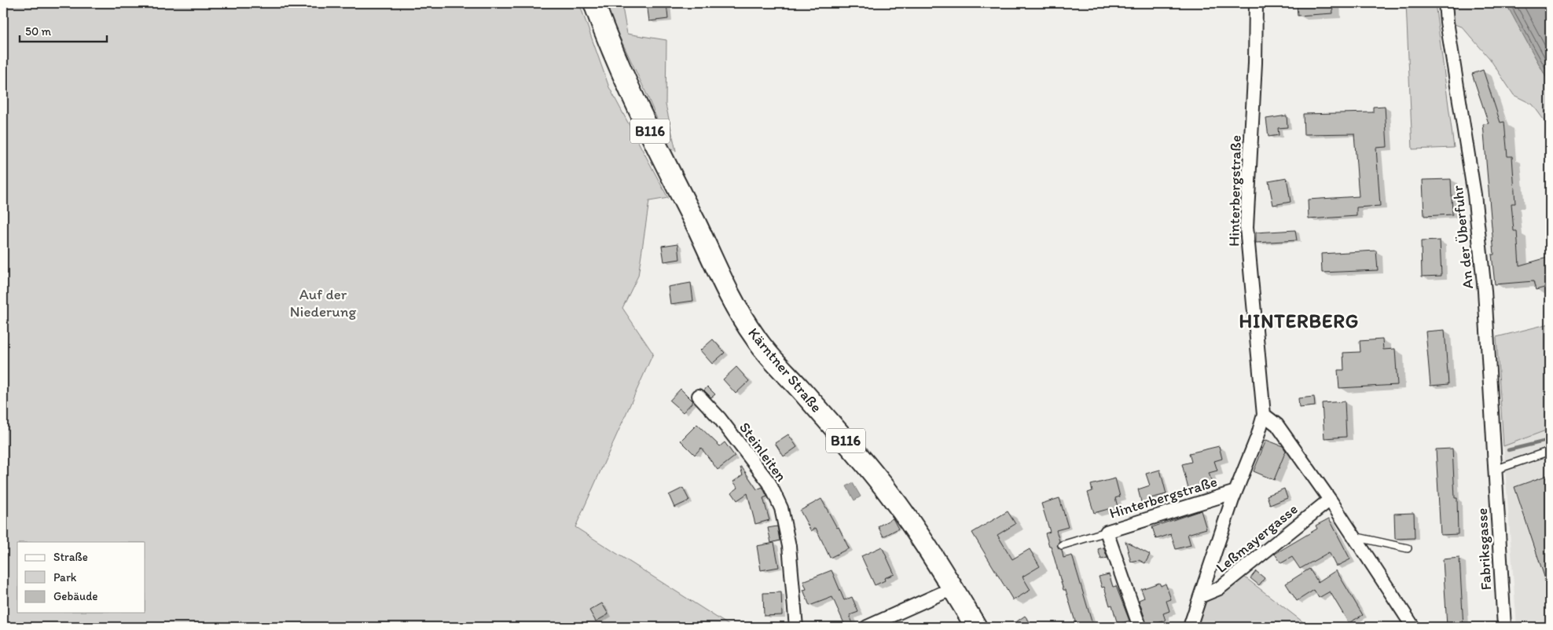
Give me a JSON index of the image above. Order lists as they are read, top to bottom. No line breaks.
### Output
{"streets":{"main road":["B116","Kärntner Straße"],"street":["Hinterbergstraße","An der Überfuhr","Steinleiten","Leßmayergasse","Fabriksgasse"]},"crossings":[["Hinterbergstraße","Leßmayergasse"],["An der Überfuhr","Fabriksgasse"]],"districts":["HINTERBERG"],"parks":["Auf der Niederung"],"legend":["Straße","Park","Gebäude"],"scale_bar":"50 m"}
